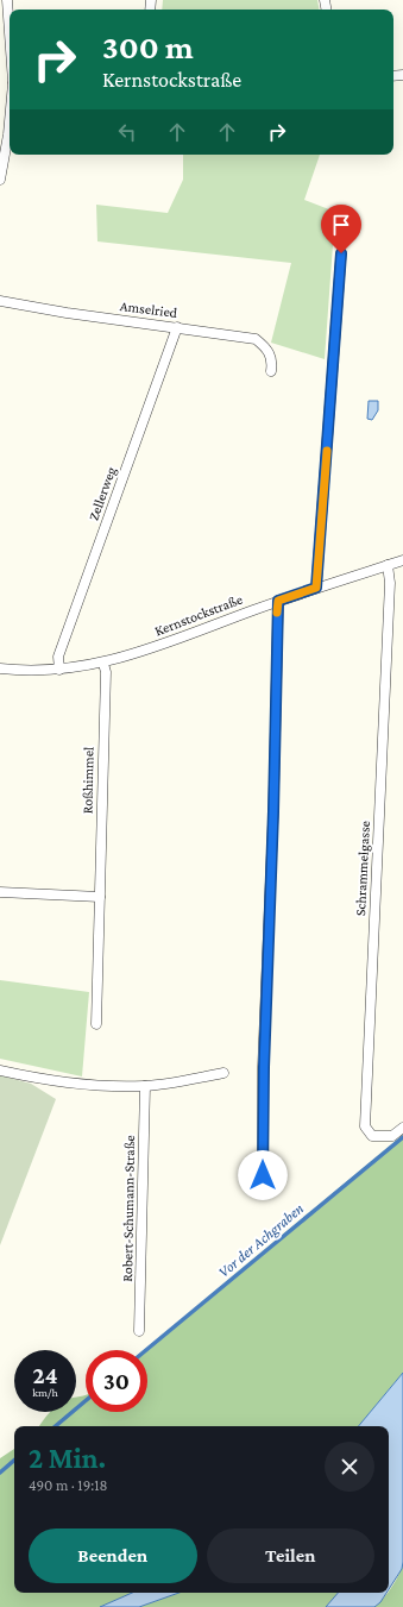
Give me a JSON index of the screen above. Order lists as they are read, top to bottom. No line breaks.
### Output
{"streets":{"street":["Amselried","Zellerweg","Kernstockstraße","Roßhimmel","Schrammelgasse","Robert-Schumann-Straße"]},"crossings":[["Amselried","Zellerweg"],["Zellerweg","Kernstockstraße"],["Kernstockstraße","Roßhimmel"],["Kernstockstraße","Schrammelgasse"]],"water":["Vor der Achgraben"],"page":{"turn":["300 m","Kernstockstraße"],"speed":"24 km/h","limit":"30","heading":["2 Min.","490 m · 19:18"],"buttons":["Beenden","Teilen"]}}
